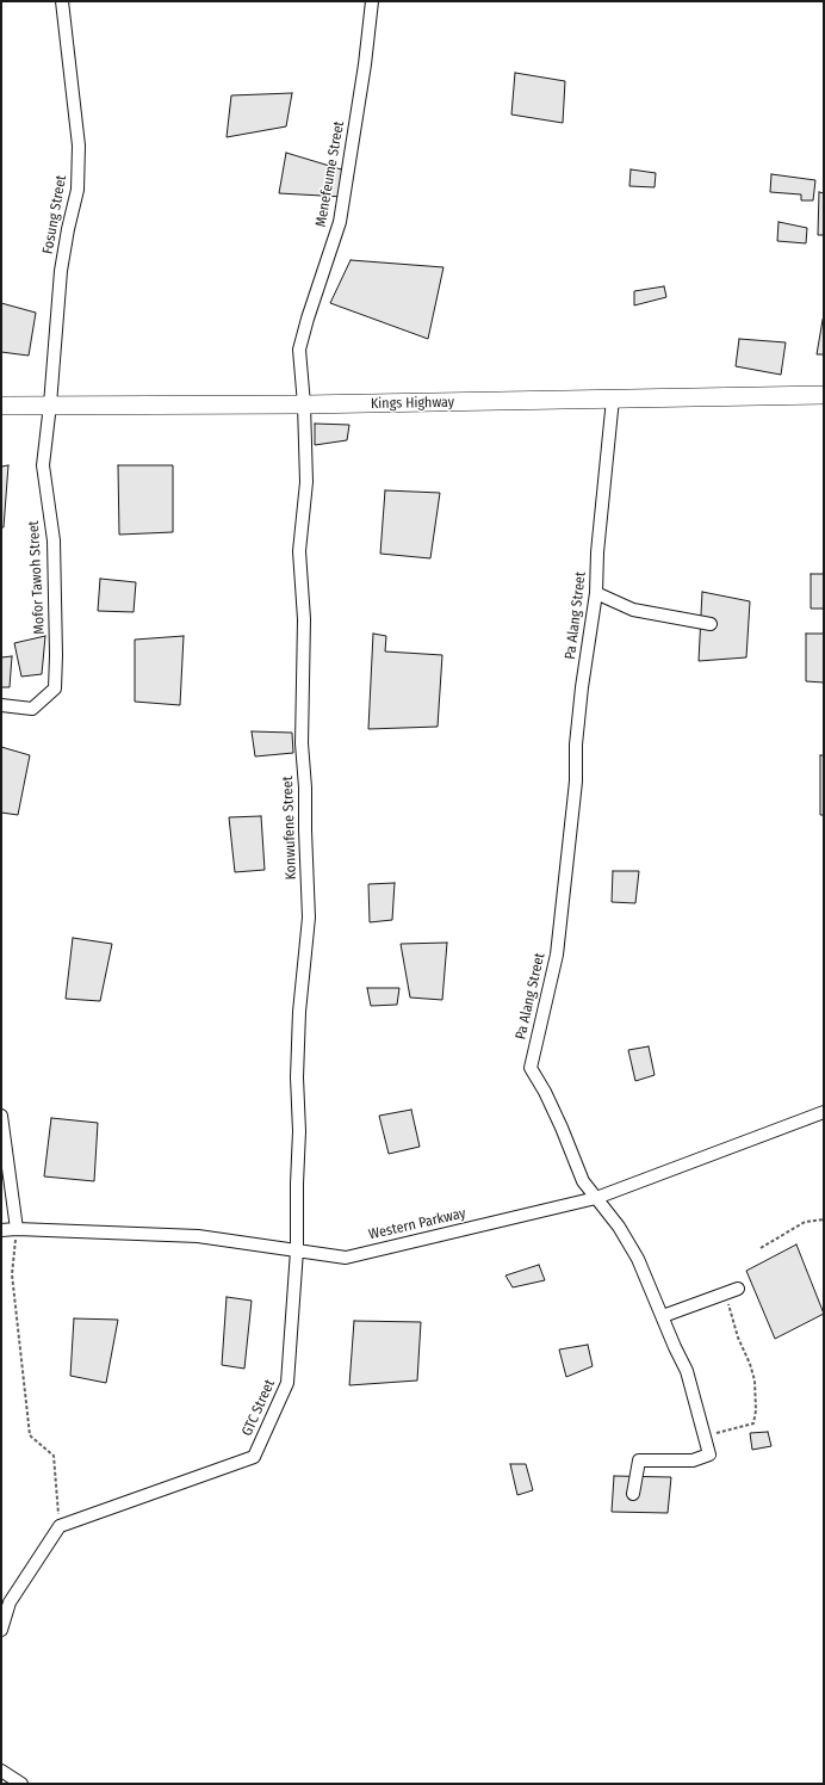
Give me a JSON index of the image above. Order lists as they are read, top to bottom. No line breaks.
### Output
{"streets":{"street":["Menefeume Street","Fosung Street","Kings Highway","Mofor Tawoh Street","Pa Alang Street","Konwufene Street","Western Parkway","GTC Street"]},"crossings":[["Menefeume Street","Kings Highway"],["Menefeume Street","Konwufene Street"],["Fosung Street","Kings Highway"],["Fosung Street","Mofor Tawoh Street"],["Kings Highway","Mofor Tawoh Street"],["Kings Highway","Pa Alang Street"],["Kings Highway","Konwufene Street"],["Pa Alang Street","Western Parkway"],["Konwufene Street","Western Parkway"],["Konwufene Street","GTC Street"],["Western Parkway","GTC Street"]]}
